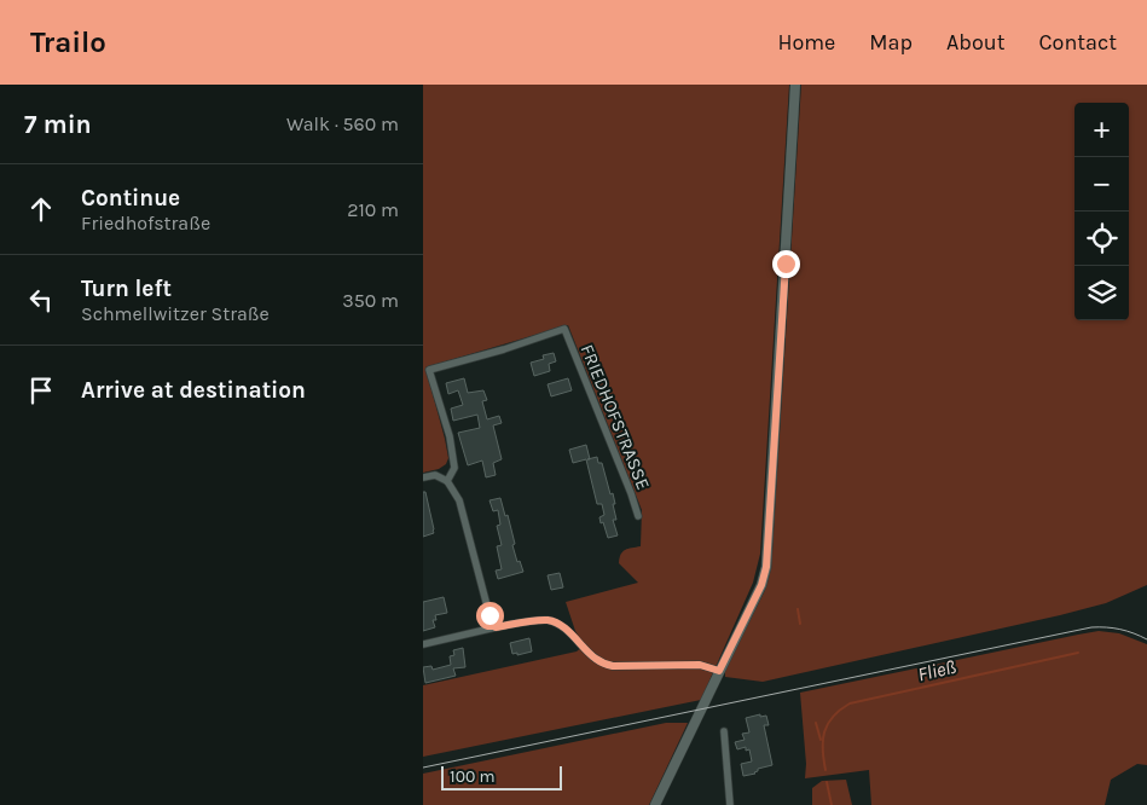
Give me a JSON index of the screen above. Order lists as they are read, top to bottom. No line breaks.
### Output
{"streets":{"street":["FRIEDHOFSTRASSE"]},"water":["Fließ"],"scale_bar":"100 m","page":{"header":"Trailo","nav":["Home","Map","About","Contact"],"heading":["7 min","Walk · 560 m"],"map_buttons":["+","−"],"list":[["Continue","Friedhofstraße","210 m"],["Turn left","Schmellwitzer Straße","350 m"],"Arrive at destination"],"scale":"100 m"}}
